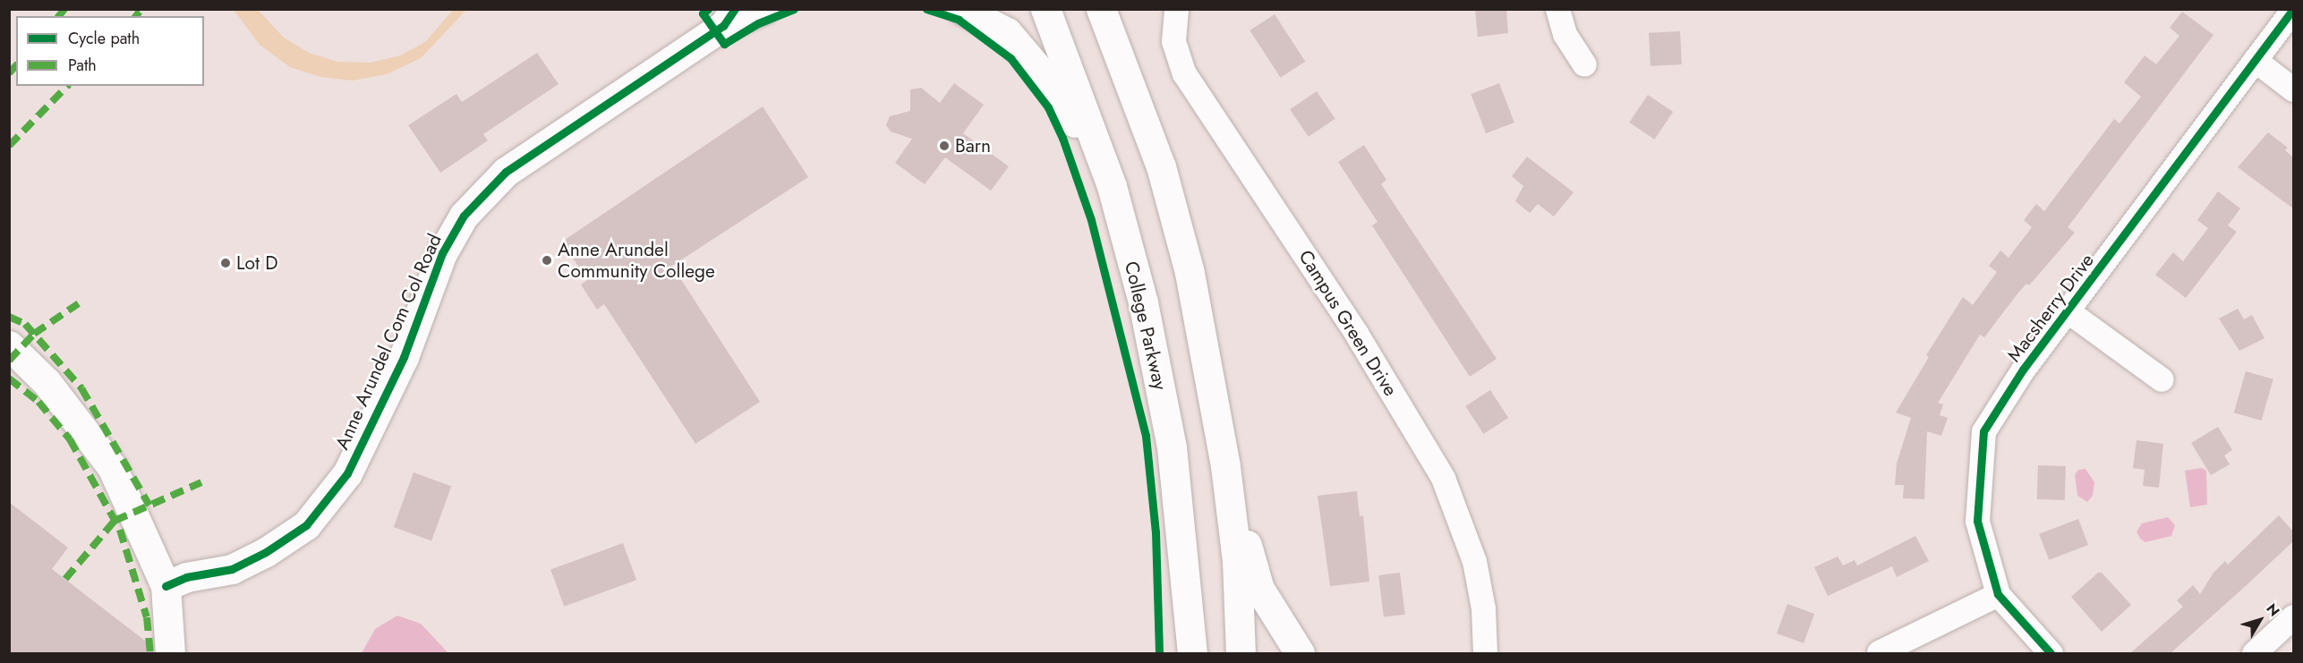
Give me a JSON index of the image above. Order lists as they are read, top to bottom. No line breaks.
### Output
{"streets":{"main road":["College Parkway","Anne Arundel Com Col Road"],"street":["Macsherry Drive","Campus Green Drive"]},"places":["Barn","Anne Arundel Community College","Lot D"],"legend":["Cycle path","Path"],"north":"top right"}
